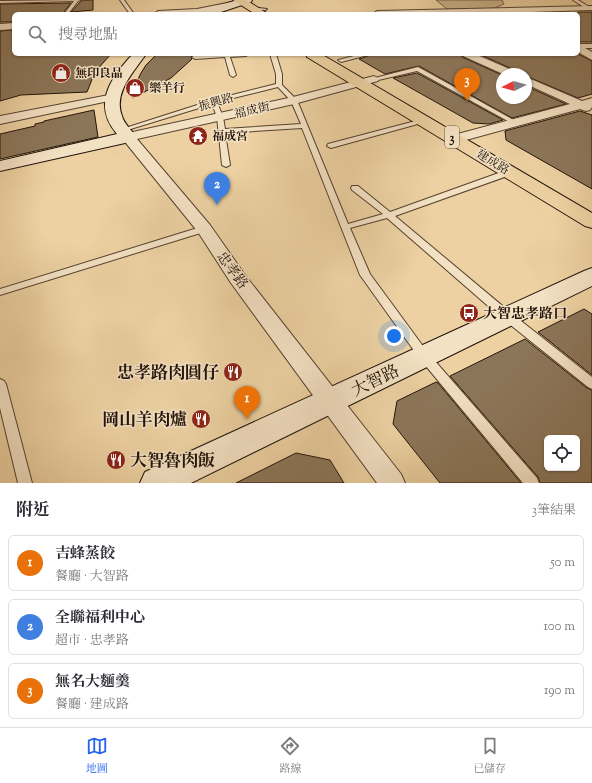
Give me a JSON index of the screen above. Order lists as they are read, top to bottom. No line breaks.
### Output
{"streets":{"main road":["振興路","3","建成路","忠孝路","大智路"],"street":["福成街"]},"crossings":[["振興路","福成街"],["振興路","忠孝路"],["福成街","建成路"],["福成街","忠孝路"],["忠孝路","大智路"]],"places":{"shop":["無印良品","樂羊行"],"temple":["福成宮"],"bus stop":["大智忠孝路口"],"restaurant":["忠孝路肉圓仔","岡山羊肉爐","大智魯肉飯"]},"north":"left","page":{"search":"搜尋地點","pins":["3","2","1"],"heading":["附近","3筆結果"],"list":[{"mark":"1","name":"吉蜂蒸餃","note":"餐廳 · 大智路","value":"50 m"},{"mark":"2","name":"全聯福利中心","note":"超市 · 忠孝路","value":"100 m"},{"mark":"3","name":"無名大麵羹","note":"餐廳 · 建成路","value":"190 m"}],"nav":["地圖","路線","已儲存"]}}
